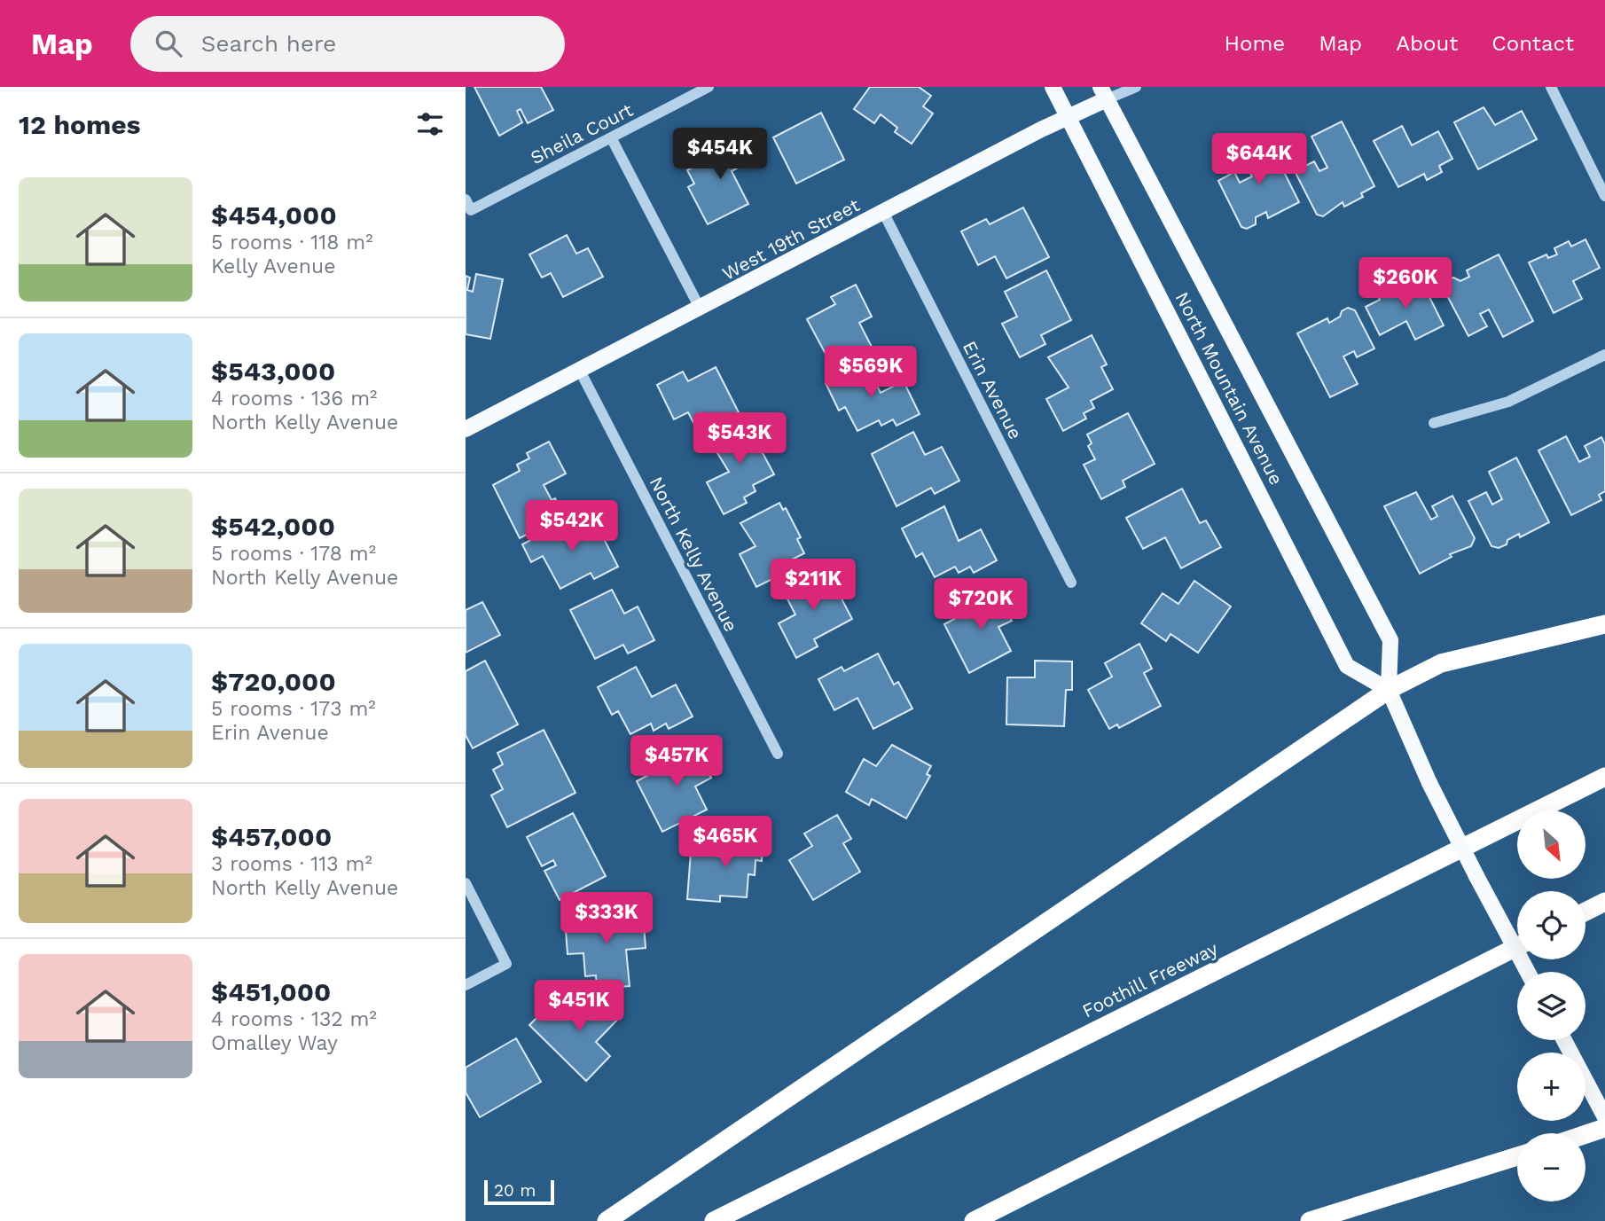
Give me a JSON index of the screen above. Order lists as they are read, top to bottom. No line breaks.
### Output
{"streets":{"highway":["Foothill Freeway"],"main road":["West 19th Street","North Mountain Avenue"],"street":["Sheila Court","Erin Avenue","North Kelly Avenue"]},"crossings":[["West 19th Street","North Mountain Avenue"],["West 19th Street","Erin Avenue"],["West 19th Street","North Kelly Avenue"]],"scale_bar":"20 m","north":"bottom right","page":{"header":"Map","search":"Search here","nav":["Home","Map","About","Contact"],"heading":"12 homes","price":["$454K","$644K","$260K","$569K","$543K","$542K","$211K","$720K","$457K","$465K","$333K","$451K"],"list":[{"name":"$454,000","note":"5 rooms · 118 m² · Kelly Avenue"},{"name":"$543,000","note":"4 rooms · 136 m² · North Kelly Avenue"},{"name":"$542,000","note":"5 rooms · 178 m² · North Kelly Avenue"},{"name":"$720,000","note":"5 rooms · 173 m² · Erin Avenue"},{"name":"$457,000","note":"3 rooms · 113 m² · North Kelly Avenue"},{"name":"$451,000","note":"4 rooms · 132 m² · Omalley Way"}],"map_buttons":["+","−"],"scale":"20 m"}}
